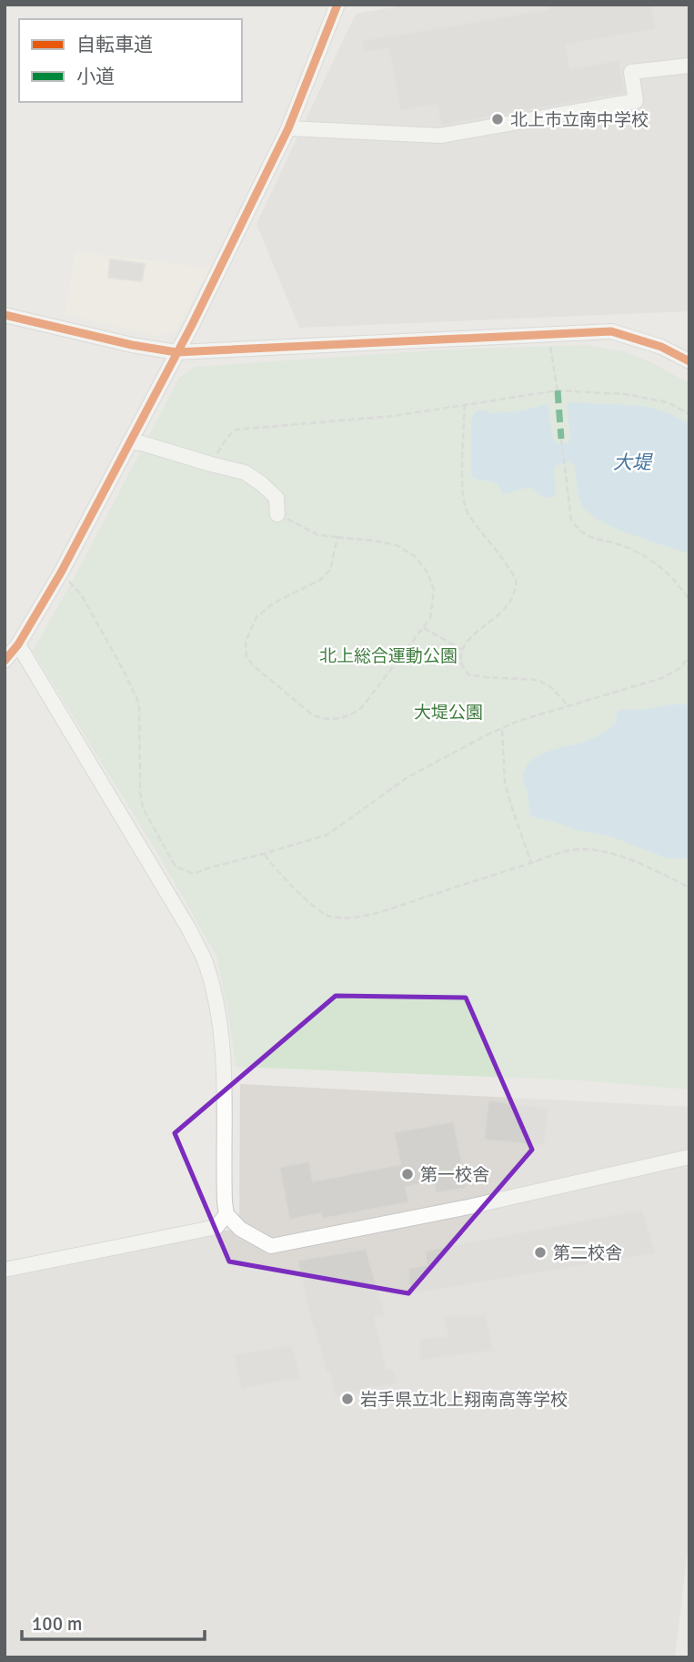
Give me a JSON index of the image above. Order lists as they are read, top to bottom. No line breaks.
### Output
{"water":["大堤"],"parks":["北上総合運動公園","大堤公園"],"places":["北上市立南中学校","第一校舎","第二校舎","岩手県立北上翔南高等学校"],"legend":["自転車道","小道"],"scale_bar":"100 m"}
